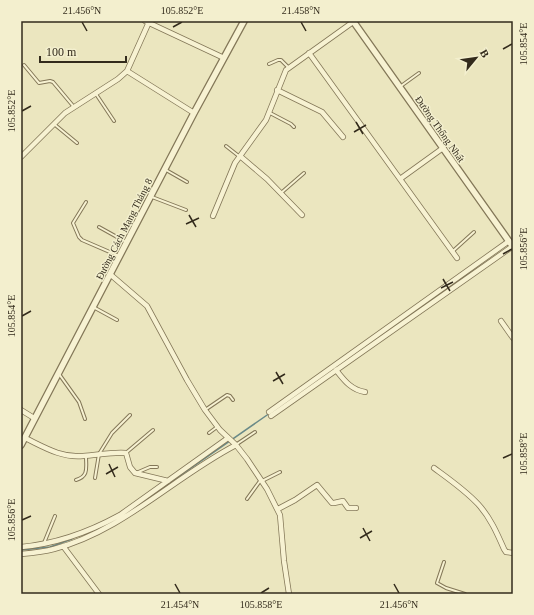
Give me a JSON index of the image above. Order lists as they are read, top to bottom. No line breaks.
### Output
{"streets":{"street":["Đường Thống Nhất","Đường Cách Mạng Tháng 8"]},"scale_bar":"100 m","north":"top right","coordinates":["21.456°N","105.852°E","21.458°N","105.854°E","105.856°E","105.858°E","21.454°N"]}
